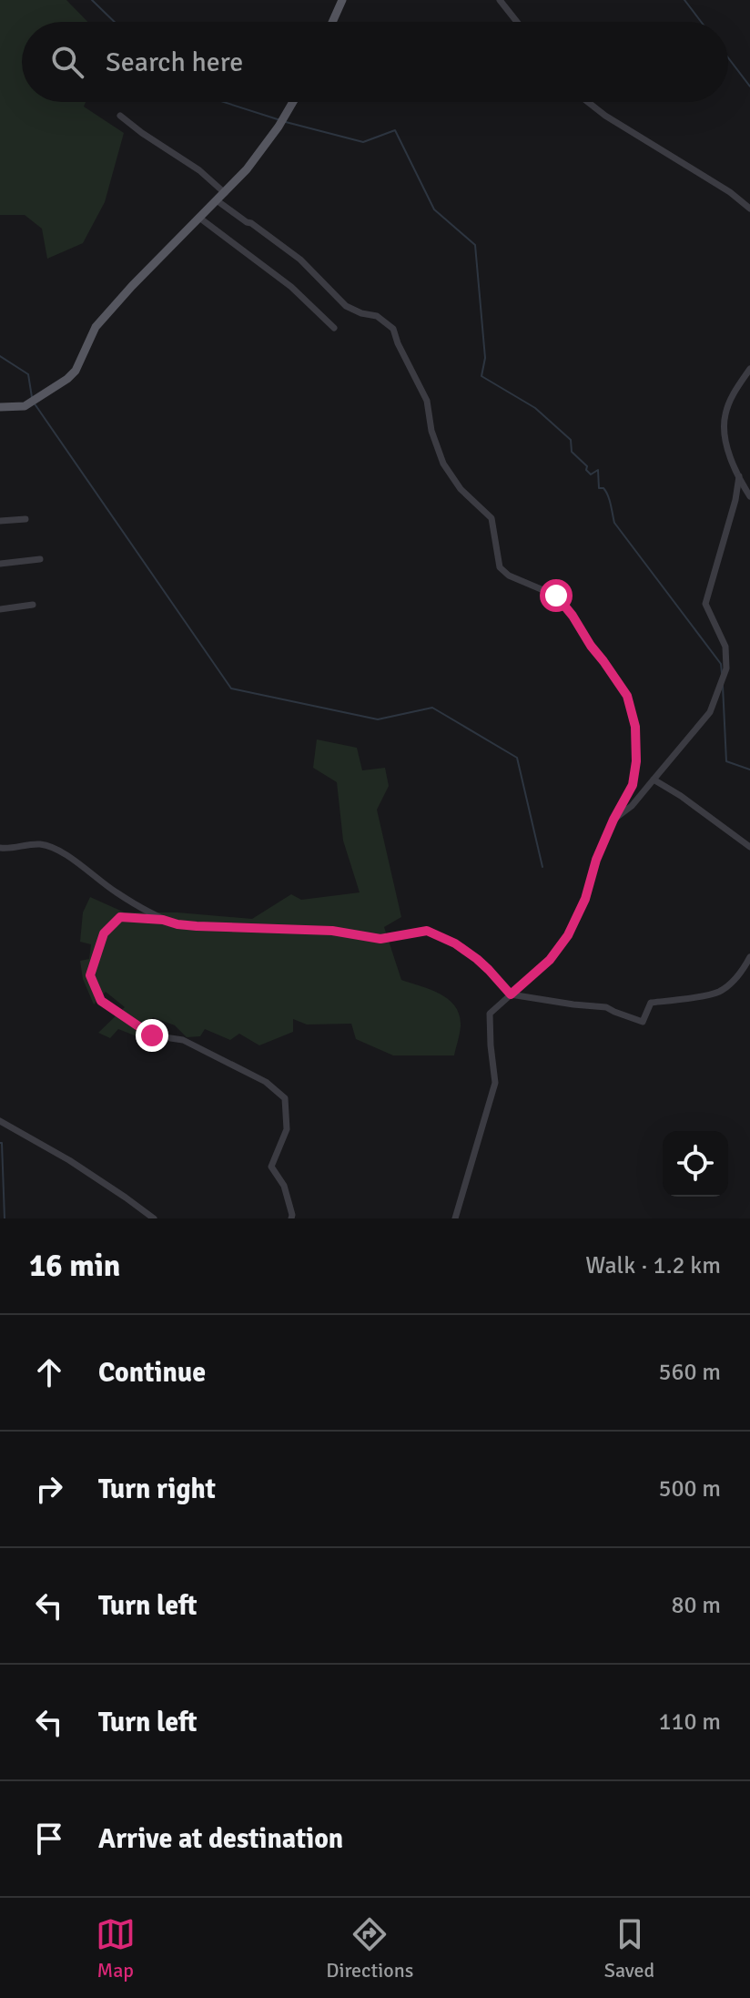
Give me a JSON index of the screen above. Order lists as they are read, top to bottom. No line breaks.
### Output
{"page":{"search":"Search here","heading":["16 min","Walk · 1.2 km"],"list":[["Continue","560 m"],["Turn right","500 m"],["Turn left","80 m"],["Turn left","110 m"],"Arrive at destination"],"nav":["Map","Directions","Saved"]}}
